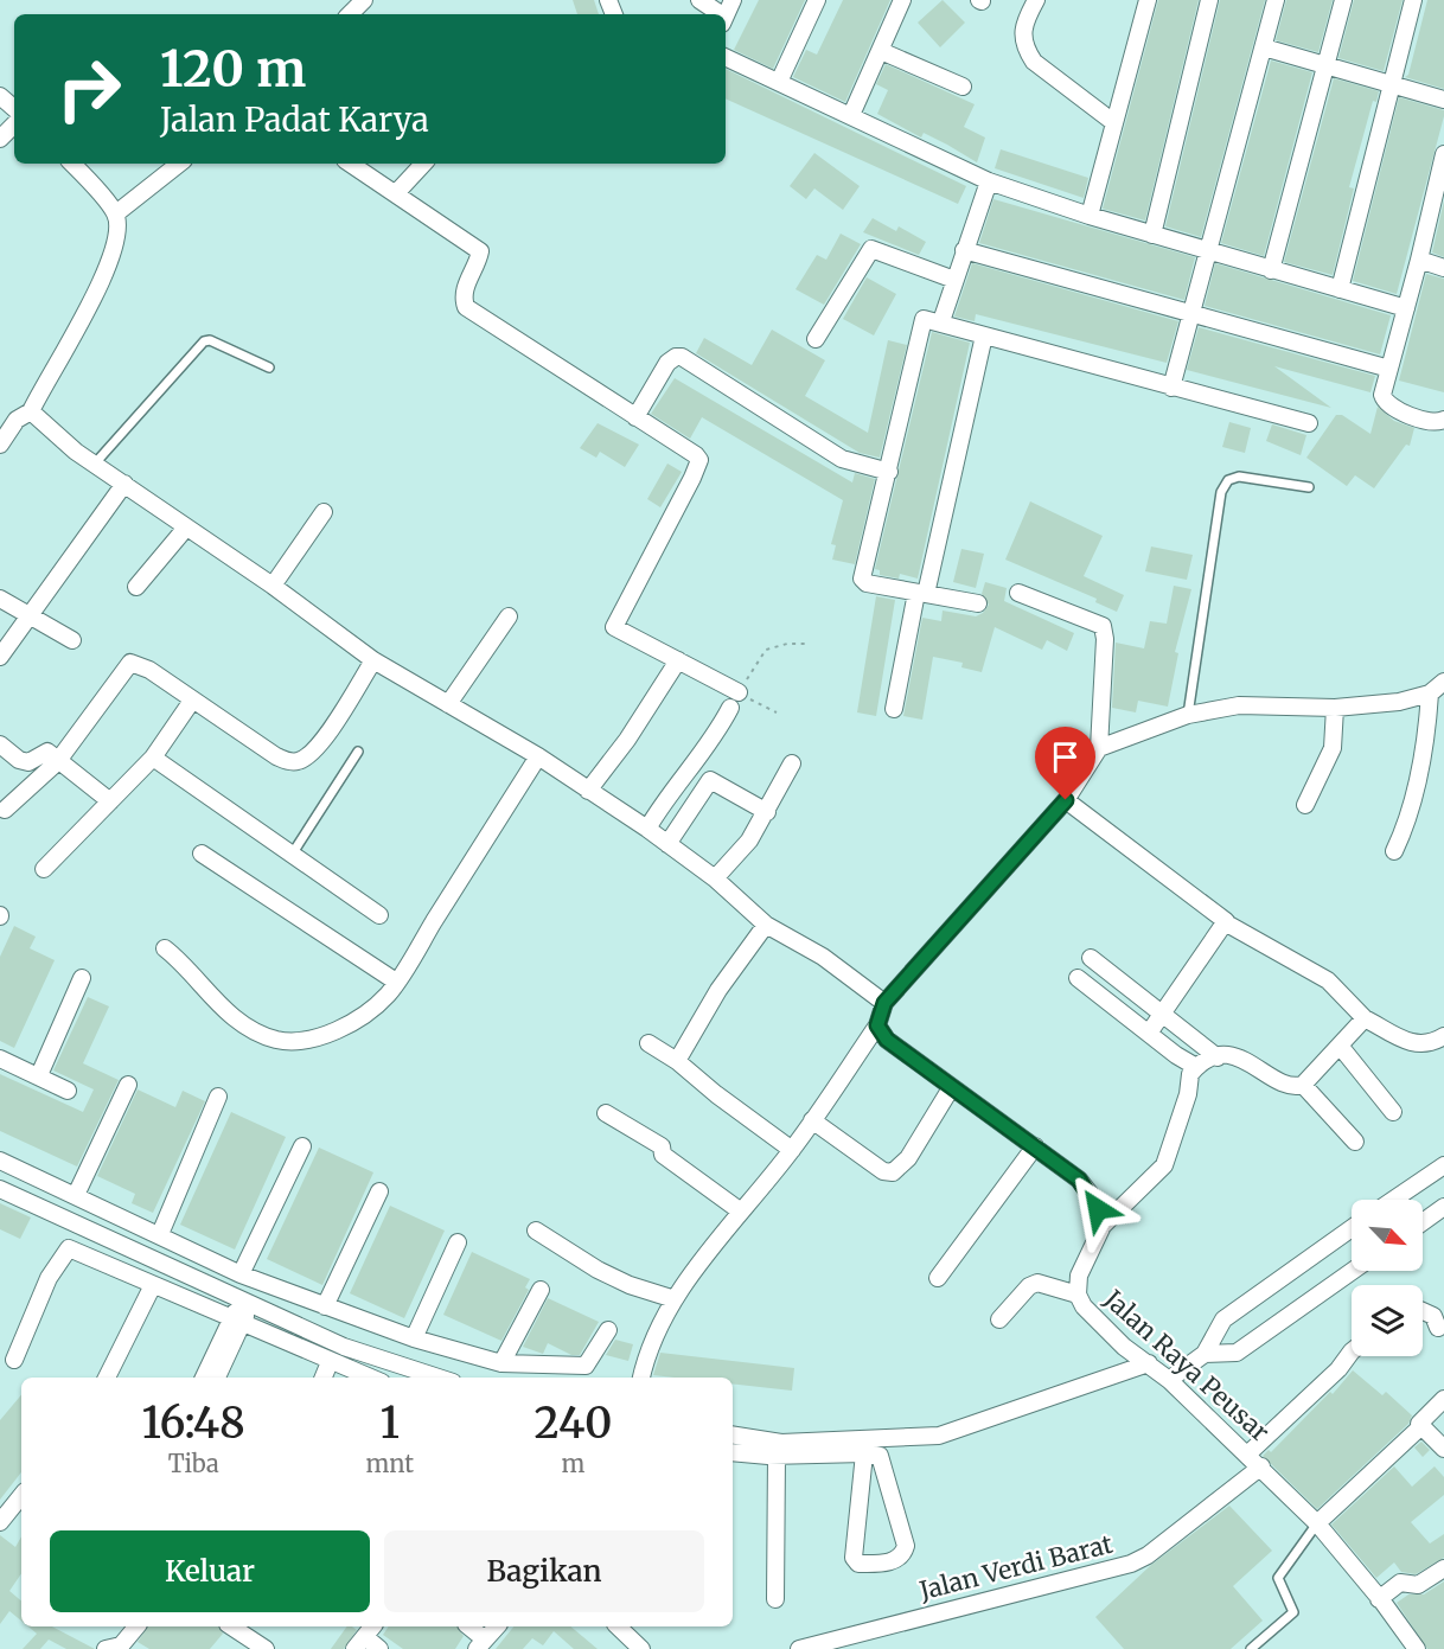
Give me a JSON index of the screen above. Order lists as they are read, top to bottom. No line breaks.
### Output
{"streets":{"street":["Jalan Raya Peusar","Jalan Verdi Barat"]},"crossings":[["Jalan Raya Peusar","Jalan Verdi Barat"]],"north":"bottom right","page":{"turn":["120 m","Jalan Padat Karya"],"eta":["16:48","Tiba","1","mnt","240","m"],"buttons":["Keluar","Bagikan"]}}
